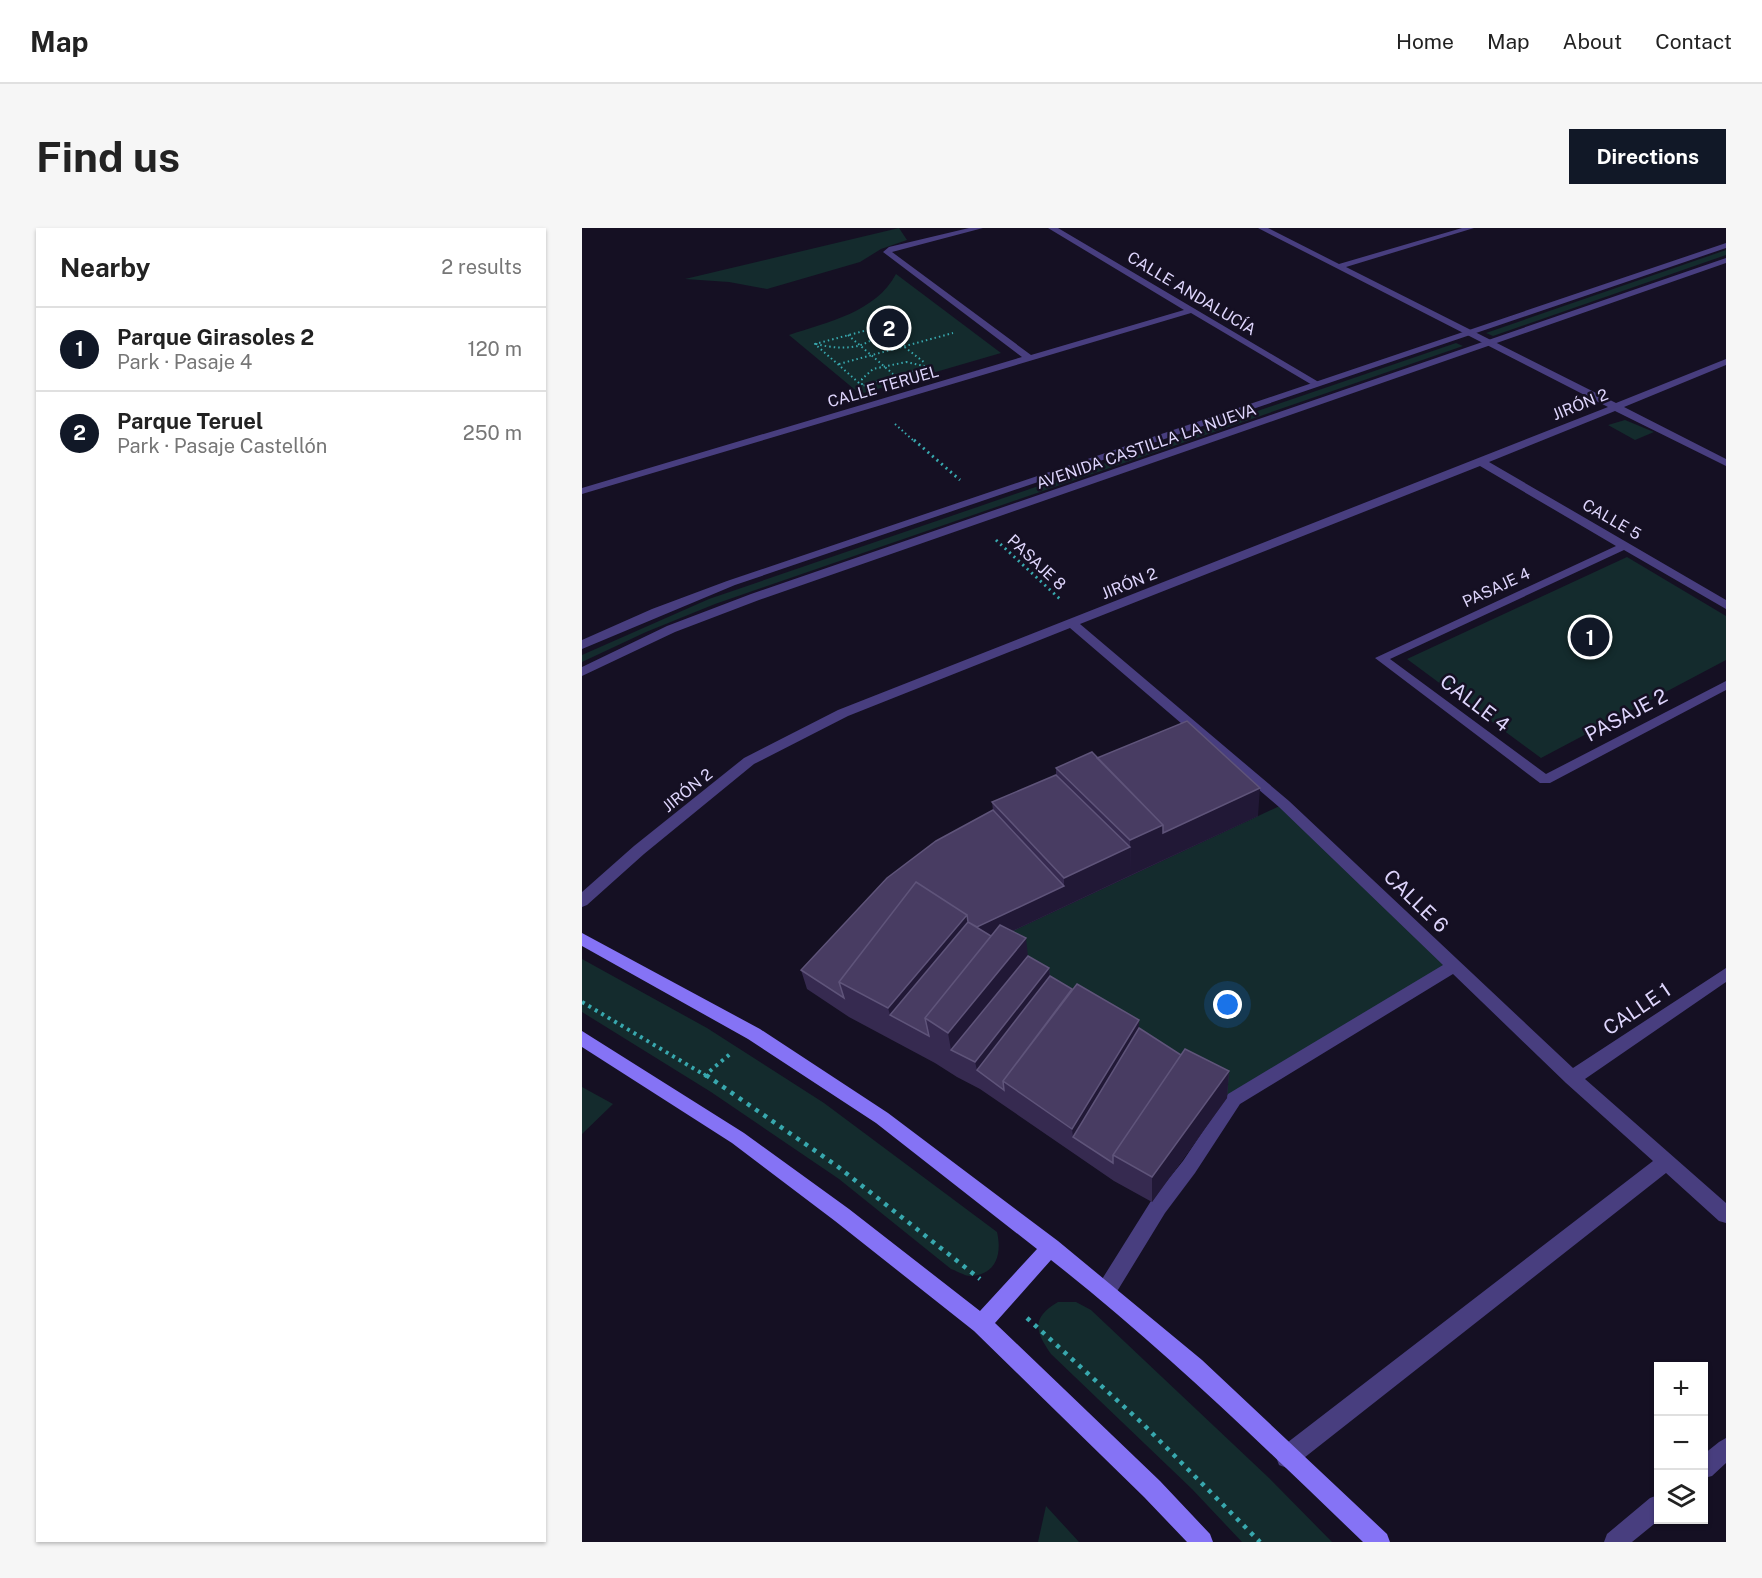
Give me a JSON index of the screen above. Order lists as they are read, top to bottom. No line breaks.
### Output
{"streets":{"street":["CALLE ANDALUCÍA","CALLE TERUEL","JIRÓN 2","AVENIDA CASTILLA LA NUEVA","CALLE 5","PASAJE 4","CALLE 4","PASAJE 2","CALLE 6","CALLE 1"],"path":["PASAJE 8"]},"crossings":[["CALLE ANDALUCÍA","CALLE TERUEL"],["CALLE ANDALUCÍA","AVENIDA CASTILLA LA NUEVA"],["JIRÓN 2","CALLE 5"],["JIRÓN 2","PASAJE 8"],["JIRÓN 2","CALLE 6"],["AVENIDA CASTILLA LA NUEVA","PASAJE 8"],["CALLE 5","PASAJE 4"],["PASAJE 8","CALLE 6"],["PASAJE 4","CALLE 4"],["CALLE 4","PASAJE 2"],["CALLE 6","CALLE 1"]],"page":{"header":"Map","nav":["Home","Map","About","Contact"],"buttons":"Directions","title":"Find us","heading":["Nearby","2 results"],"list":[{"mark":"1","name":"Parque Girasoles 2","note":"Park · Pasaje 4","value":"120 m"},{"mark":"2","name":"Parque Teruel","note":"Park · Pasaje Castellón","value":"250 m"}],"pins":["2","1"],"map_buttons":["+","−"]}}
